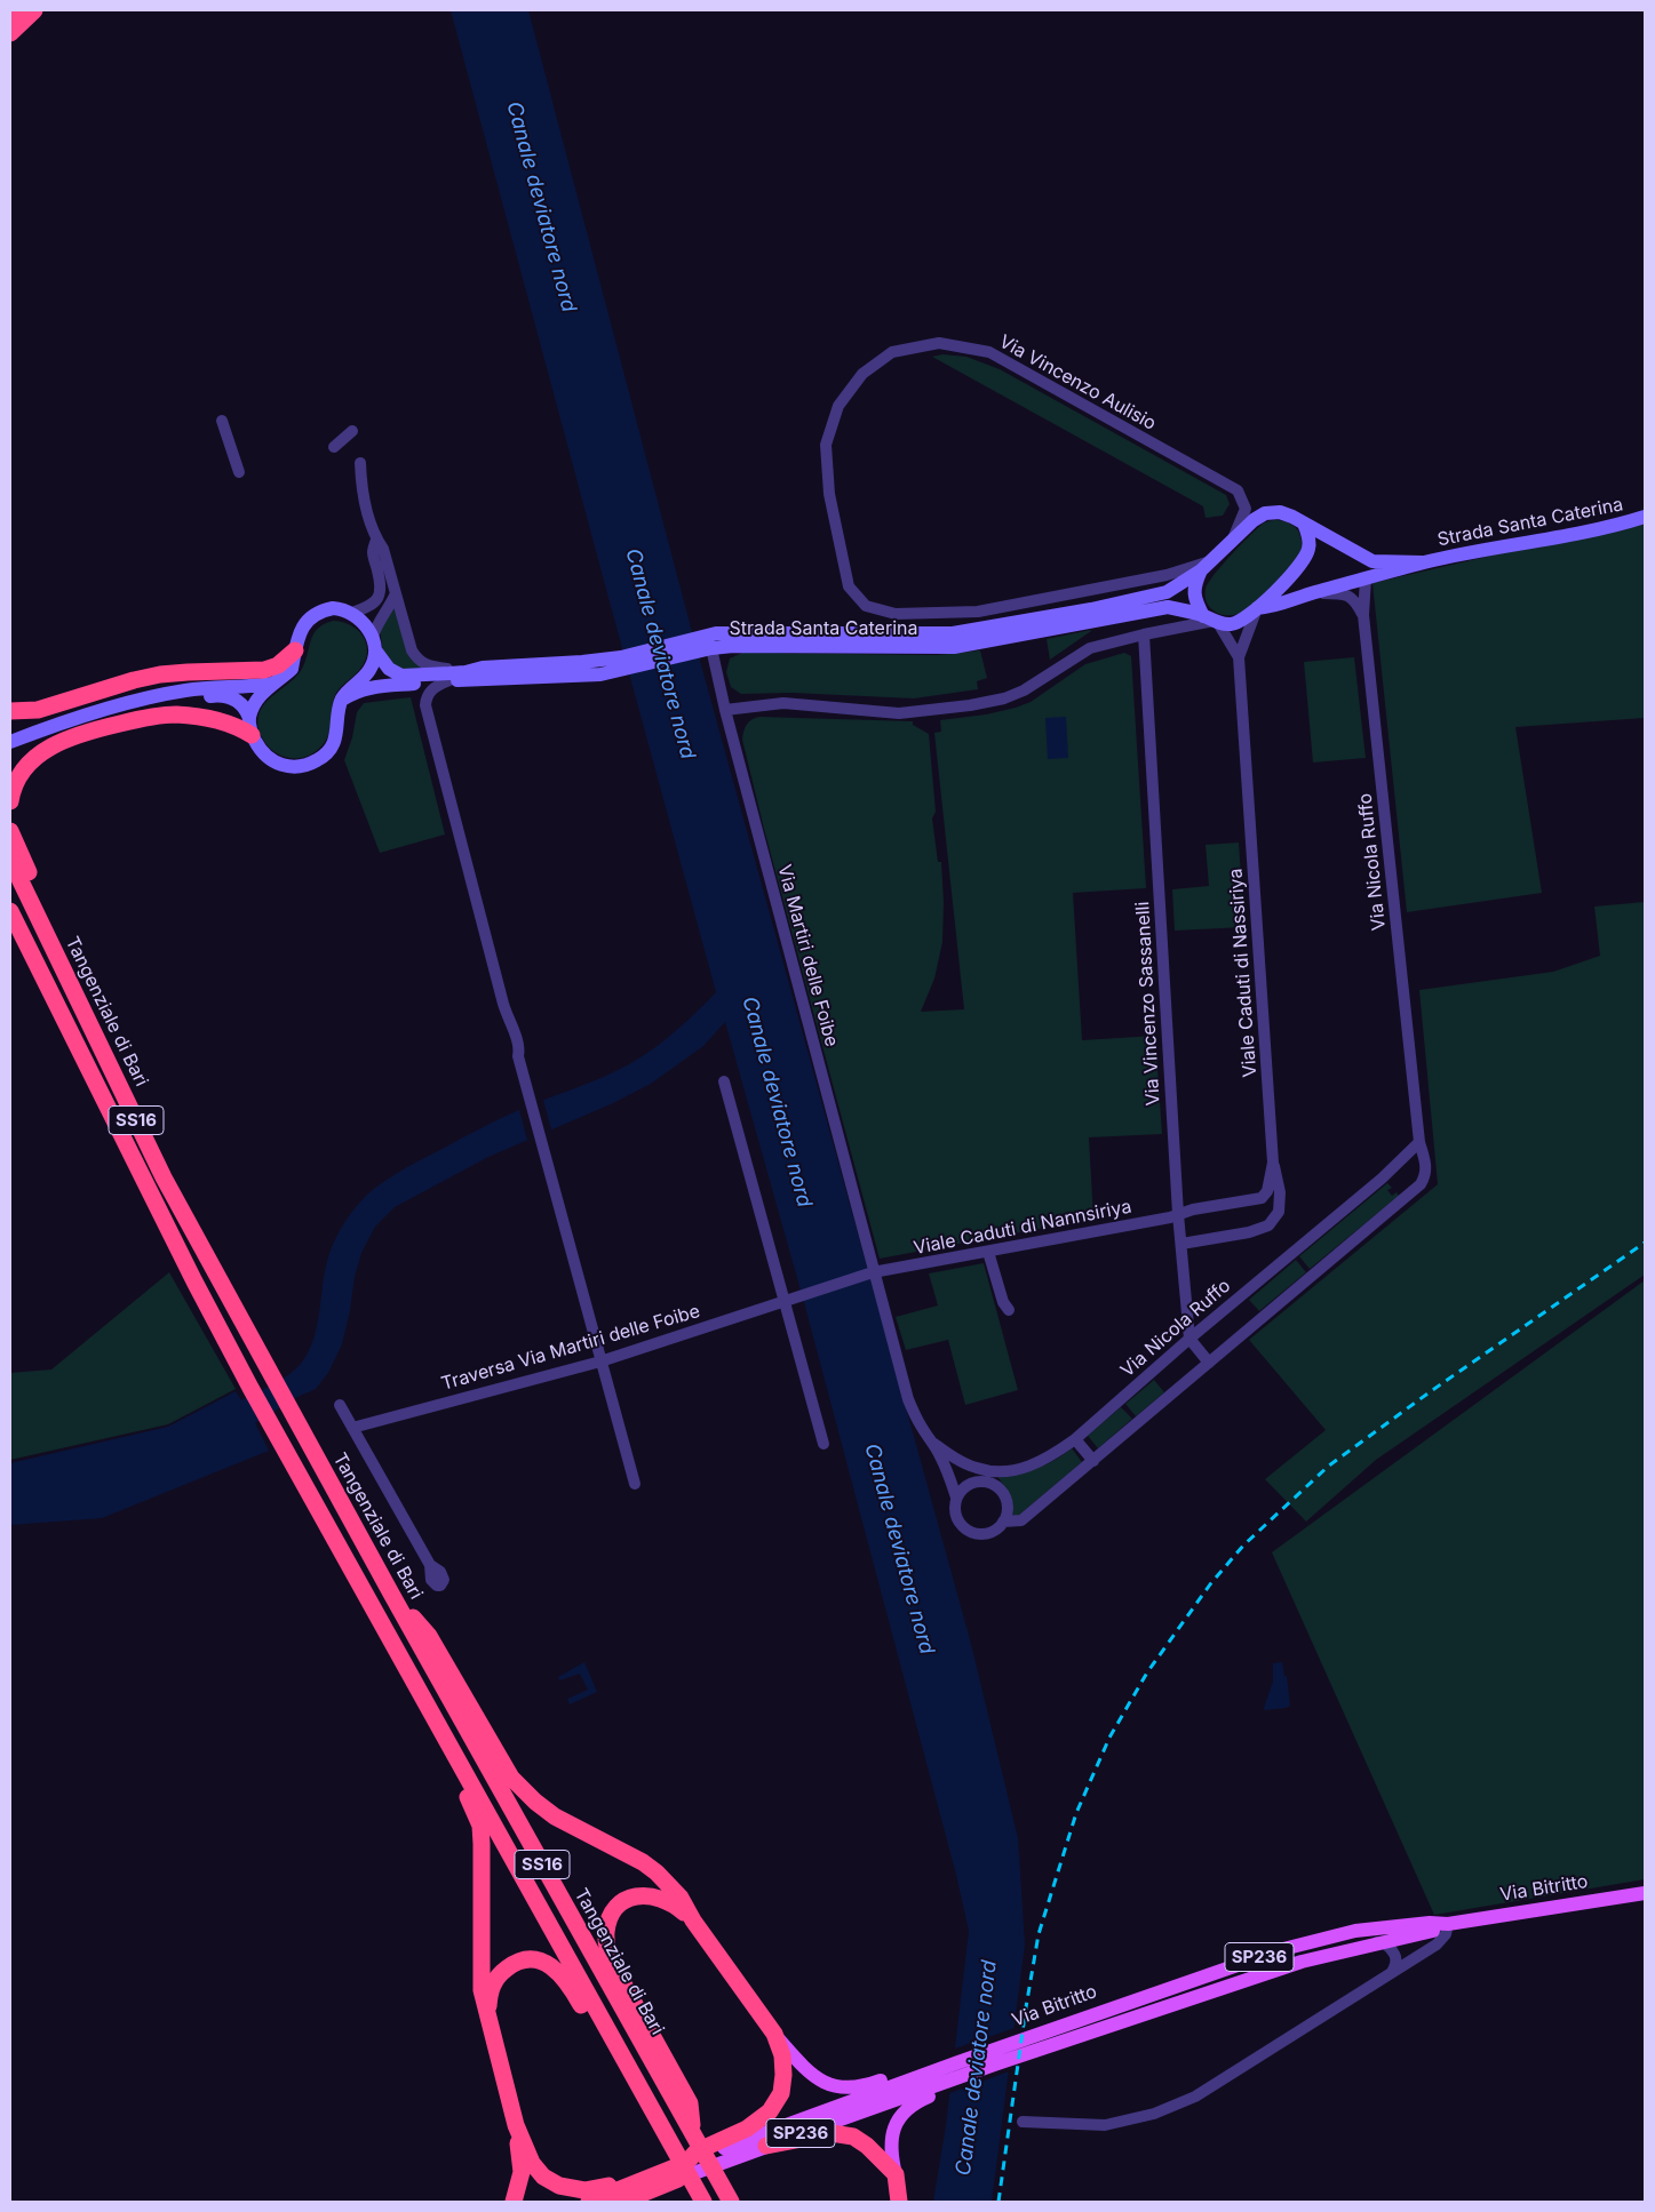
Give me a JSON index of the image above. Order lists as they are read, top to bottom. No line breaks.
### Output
{"streets":{"highway":["Tangenziale di Bari","SS16"],"main road":["Via Bitritto","SP236"],"street":["Via Vincenzo Aulisio","Strada Santa Caterina","Via Nicola Ruffo","Via Martiri delle Foibe","Viale Caduti di Nassiriya","Via Vincenzo Sassanelli","Viale Caduti di Nannsiriya","Traversa Via Martiri delle Foibe"]},"crossings":[["Via Vincenzo Aulisio","Strada Santa Caterina"],["Strada Santa Caterina","Via Nicola Ruffo"],["Strada Santa Caterina","Via Martiri delle Foibe"],["Strada Santa Caterina","Via Vincenzo Sassanelli"],["Via Nicola Ruffo","Via Martiri delle Foibe"],["Via Nicola Ruffo","Via Vincenzo Sassanelli"],["Via Martiri delle Foibe","Viale Caduti di Nannsiriya"],["Viale Caduti di Nassiriya","Via Vincenzo Sassanelli"],["Viale Caduti di Nassiriya","Viale Caduti di Nannsiriya"],["Via Vincenzo Sassanelli","Viale Caduti di Nannsiriya"]],"water":["Canale deviatore nord"]}
